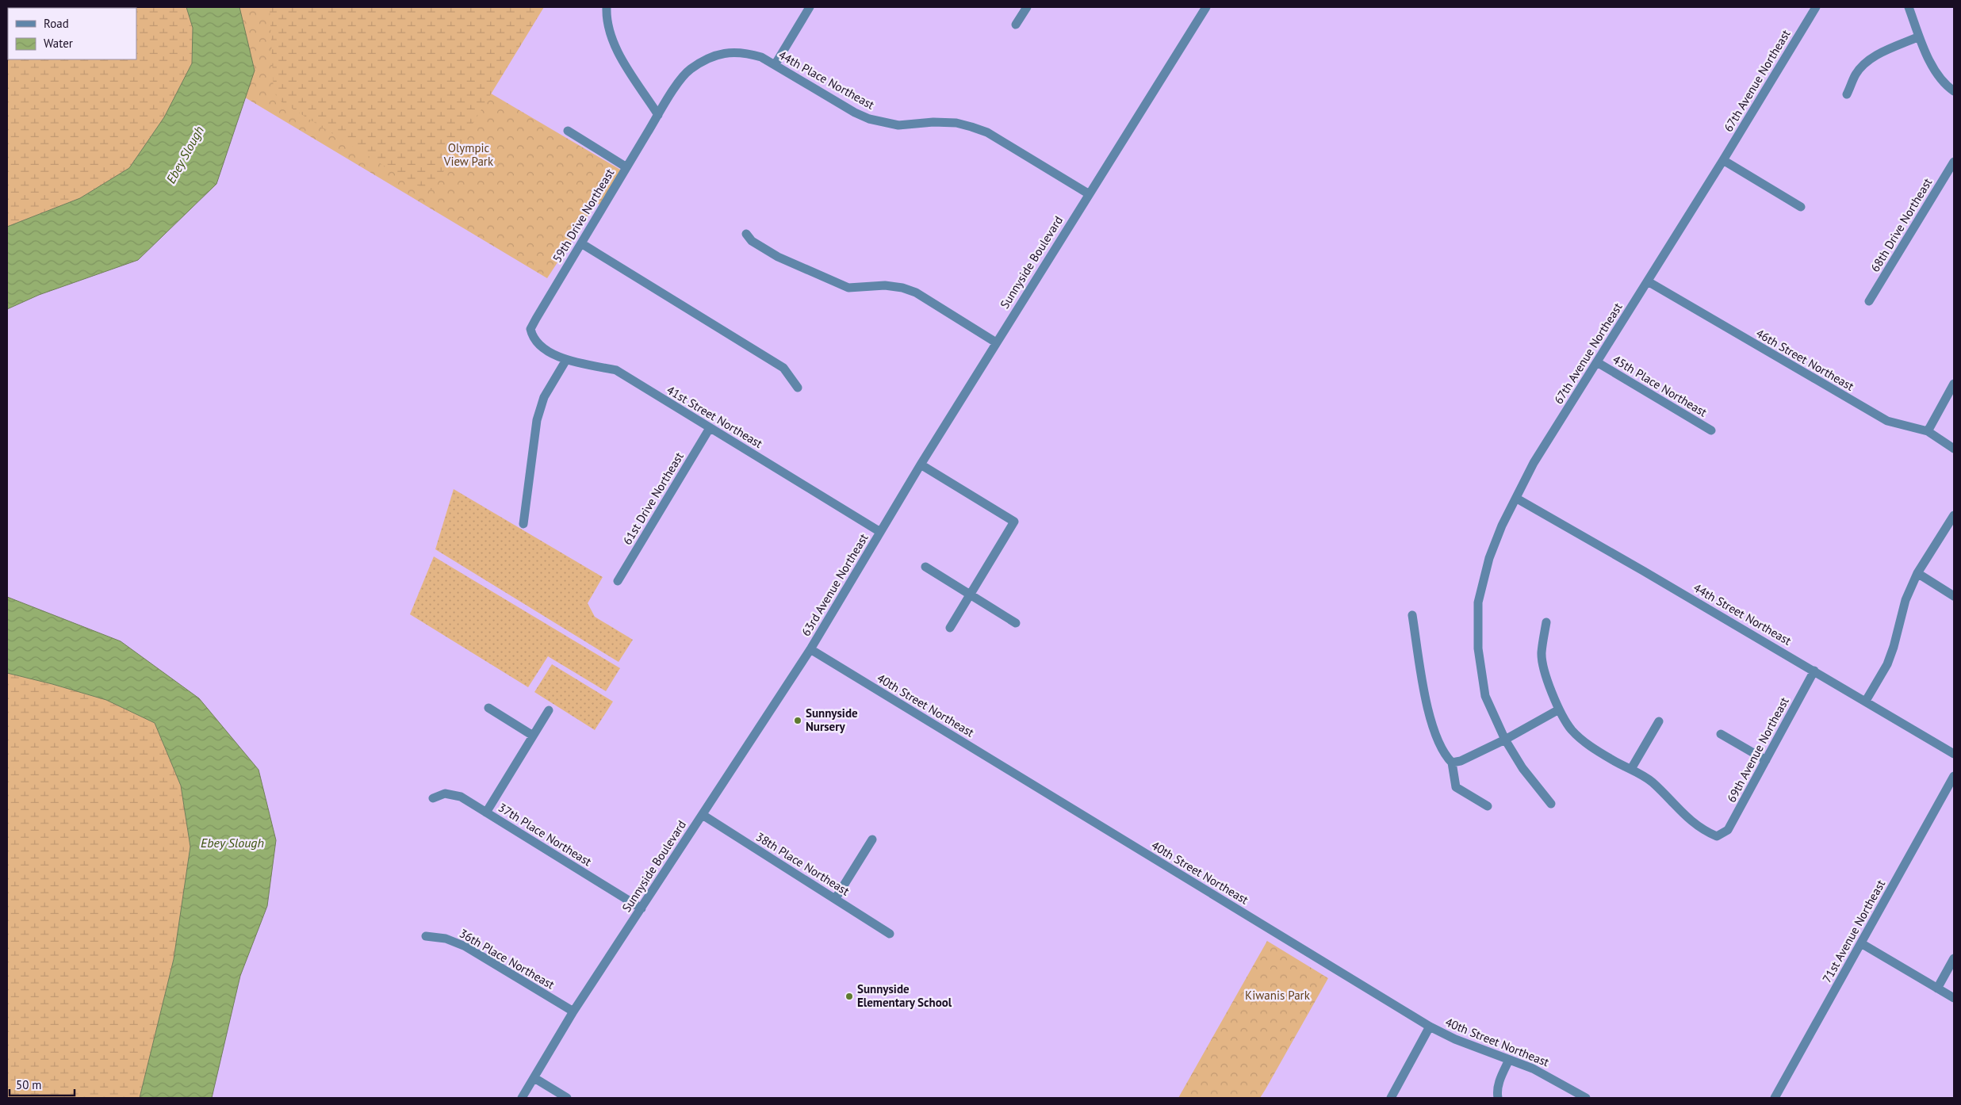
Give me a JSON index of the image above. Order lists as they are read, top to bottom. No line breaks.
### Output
{"streets":{"street":["44th Place Northeast","67th Avenue Northeast","59th Drive Northeast","68th Drive Northeast","Sunnyside Boulevard","46th Street Northeast","45th Place Northeast","41st Street Northeast","61st Drive Northeast","63rd Avenue Northeast","44th Street Northeast","40th Street Northeast","69th Avenue Northeast","37th Place Northeast","38th Place Northeast","71st Avenue Northeast","36th Place Northeast"]},"crossings":[["44th Place Northeast","Sunnyside Boulevard"],["67th Avenue Northeast","46th Street Northeast"],["67th Avenue Northeast","45th Place Northeast"],["67th Avenue Northeast","44th Street Northeast"],["59th Drive Northeast","41st Street Northeast"],["Sunnyside Boulevard","41st Street Northeast"],["Sunnyside Boulevard","63rd Avenue Northeast"],["Sunnyside Boulevard","40th Street Northeast"],["Sunnyside Boulevard","37th Place Northeast"],["Sunnyside Boulevard","38th Place Northeast"],["Sunnyside Boulevard","36th Place Northeast"],["41st Street Northeast","61st Drive Northeast"],["41st Street Northeast","63rd Avenue Northeast"],["63rd Avenue Northeast","40th Street Northeast"],["44th Street Northeast","69th Avenue Northeast"]],"water":["Ebey Slough"],"parks":["Olympic View Park","Kiwanis Park"],"places":["Sunnyside Nursery","Sunnyside Elementary School"],"legend":["Road","Water"],"scale_bar":"50 m"}
